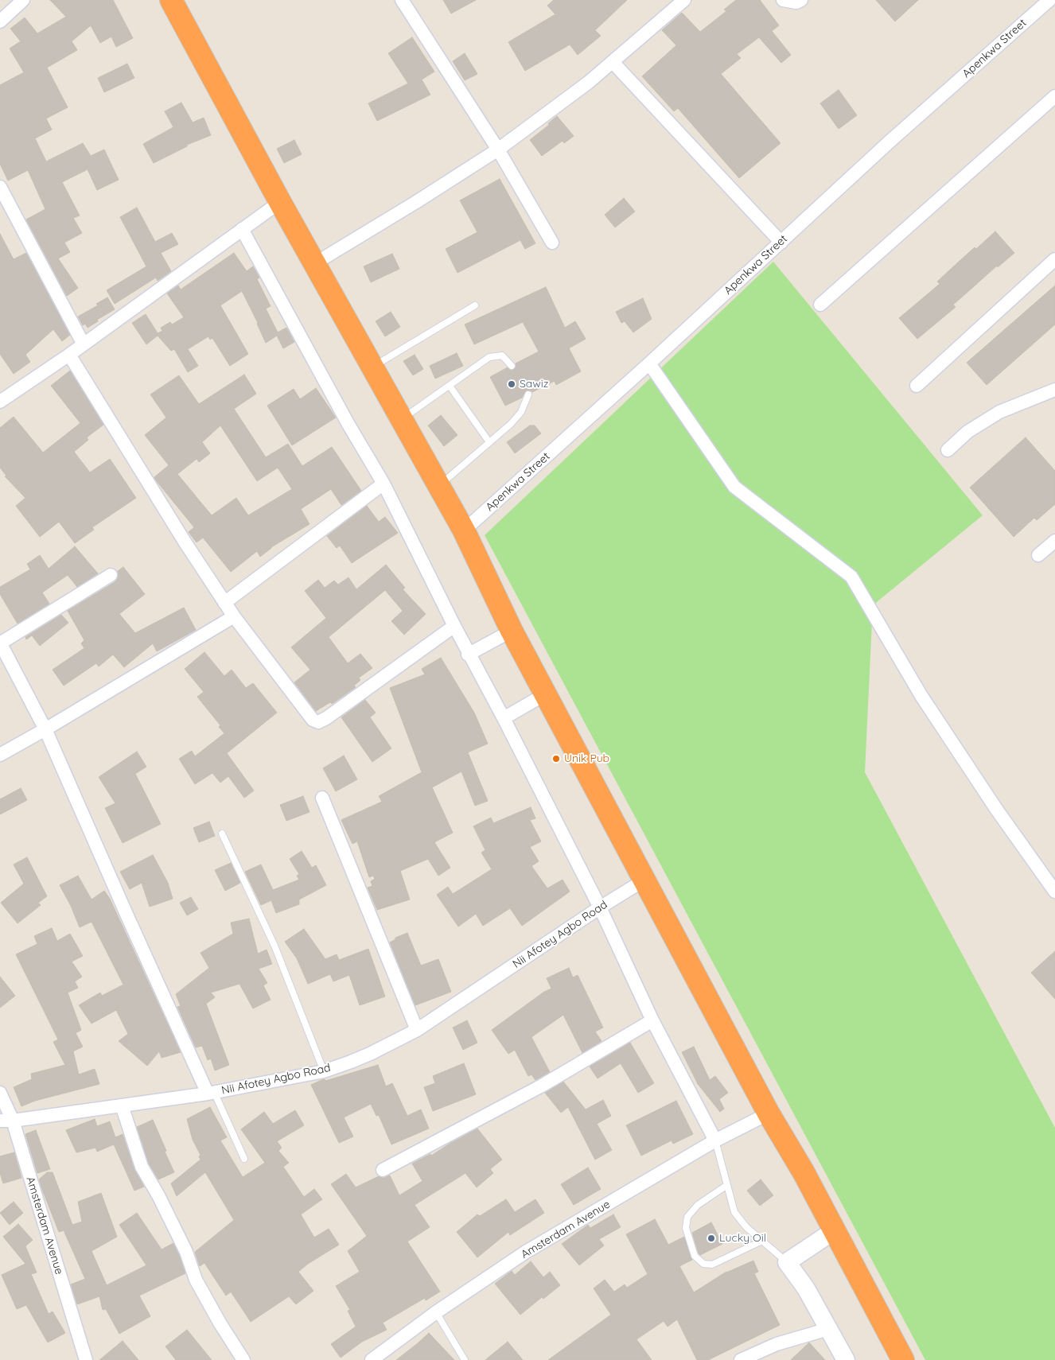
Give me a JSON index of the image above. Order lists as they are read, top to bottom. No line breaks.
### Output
{"streets":{"street":["Apenkwa Street","Nii Afotey Agbo Road","Amsterdam Avenue"]},"crossings":[["Nii Afotey Agbo Road","Amsterdam Avenue"]],"places":["Sawiz","Unik Pub","Lucky Oil"]}
